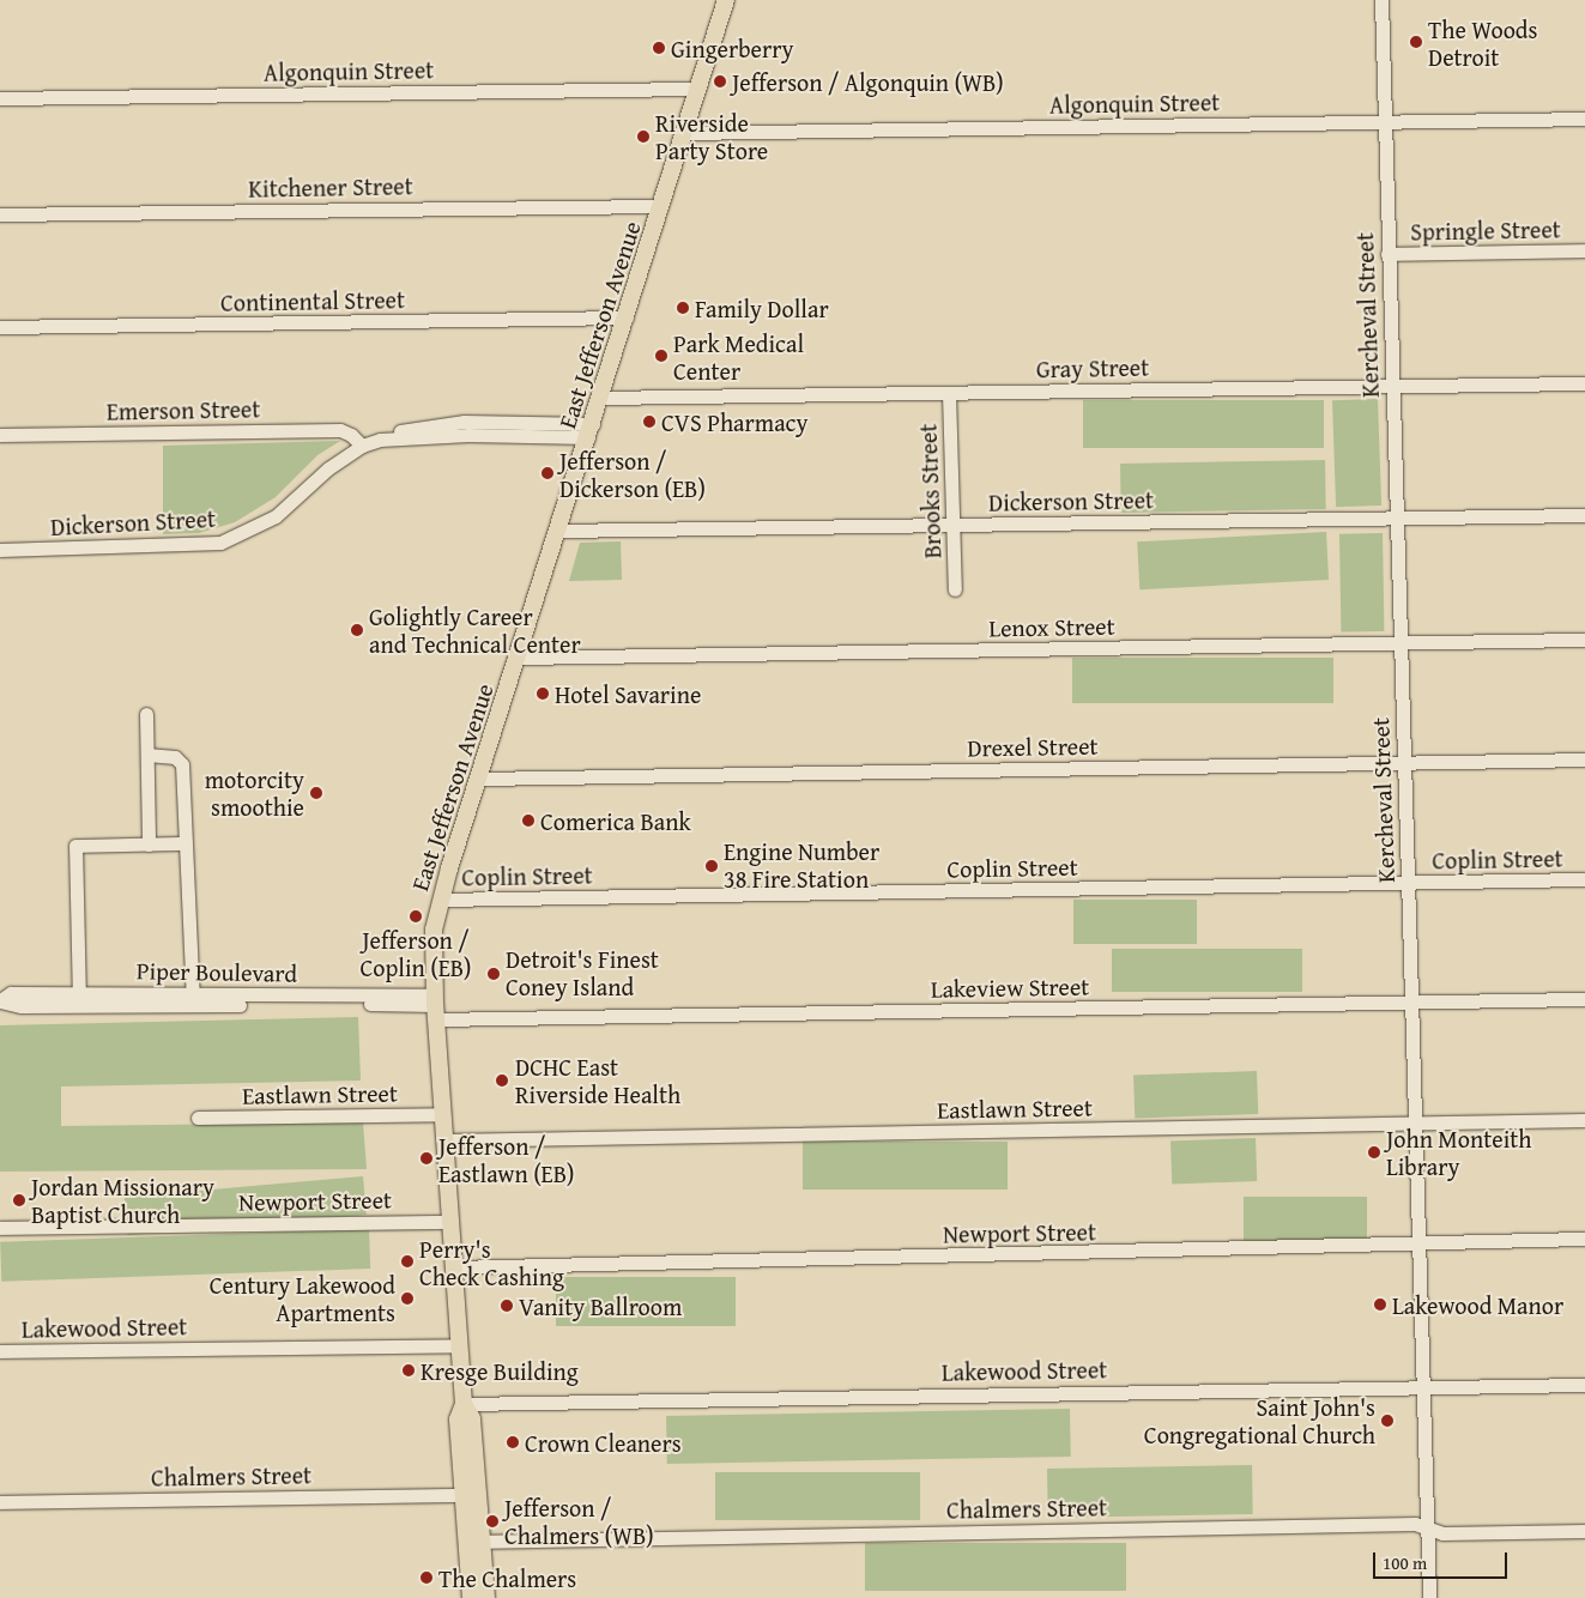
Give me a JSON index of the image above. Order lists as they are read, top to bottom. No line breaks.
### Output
{"streets":{"main road":["East Jefferson Avenue"],"street":["Algonquin Street","Kitchener Street","Springle Street","Continental Street","Kercheval Street","Gray Street","Emerson Street","Brooks Street","Dickerson Street","Lenox Street","Drexel Street","Coplin Street","Piper Boulevard","Lakeview Street","Eastlawn Street","Newport Street","Lakewood Street","Chalmers Street"]},"crossings":[["Algonquin Street","Kercheval Street"],["Algonquin Street","East Jefferson Avenue"],["Kitchener Street","East Jefferson Avenue"],["Springle Street","Kercheval Street"],["Continental Street","East Jefferson Avenue"],["Kercheval Street","Gray Street"],["Kercheval Street","Dickerson Street"],["Kercheval Street","Lenox Street"],["Kercheval Street","Drexel Street"],["Kercheval Street","Coplin Street"],["Kercheval Street","Lakeview Street"],["Kercheval Street","Eastlawn Street"],["Kercheval Street","Newport Street"],["Kercheval Street","Lakewood Street"],["Kercheval Street","Chalmers Street"],["East Jefferson Avenue","Gray Street"],["East Jefferson Avenue","Dickerson Street"],["East Jefferson Avenue","Lenox Street"],["East Jefferson Avenue","Drexel Street"],["East Jefferson Avenue","Coplin Street"],["East Jefferson Avenue","Piper Boulevard"],["East Jefferson Avenue","Lakeview Street"],["East Jefferson Avenue","Eastlawn Street"],["East Jefferson Avenue","Newport Street"],["East Jefferson Avenue","Lakewood Street"],["East Jefferson Avenue","Chalmers Street"],["Gray Street","Brooks Street"],["Emerson Street","Dickerson Street"],["Brooks Street","Dickerson Street"],["Piper Boulevard","Lakeview Street"]],"places":["The Woods Detroit","Gingerberry","Jefferson / Algonquin (WB)","Riverside Party Store","Family Dollar","Park Medical Center","CVS Pharmacy","Jefferson / Dickerson (EB)","Golightly Career and Technical Center","Hotel Savarine","motorcity smoothie","Comerica Bank","Engine Number 38 Fire Station","Jefferson / Coplin (EB)","Detroit's Finest Coney Island","DCHC East Riverside Health","John Monteith Library","Jefferson / Eastlawn (EB)","Jordan Missionary Baptist Church","Perry's Check Cashing","Century Lakewood Apartments","Lakewood Manor","Vanity Ballroom","Kresge Building","Saint John's Congregational Church","Crown Cleaners","Jefferson / Chalmers (WB)","The Chalmers"],"scale_bar":"100 m"}
